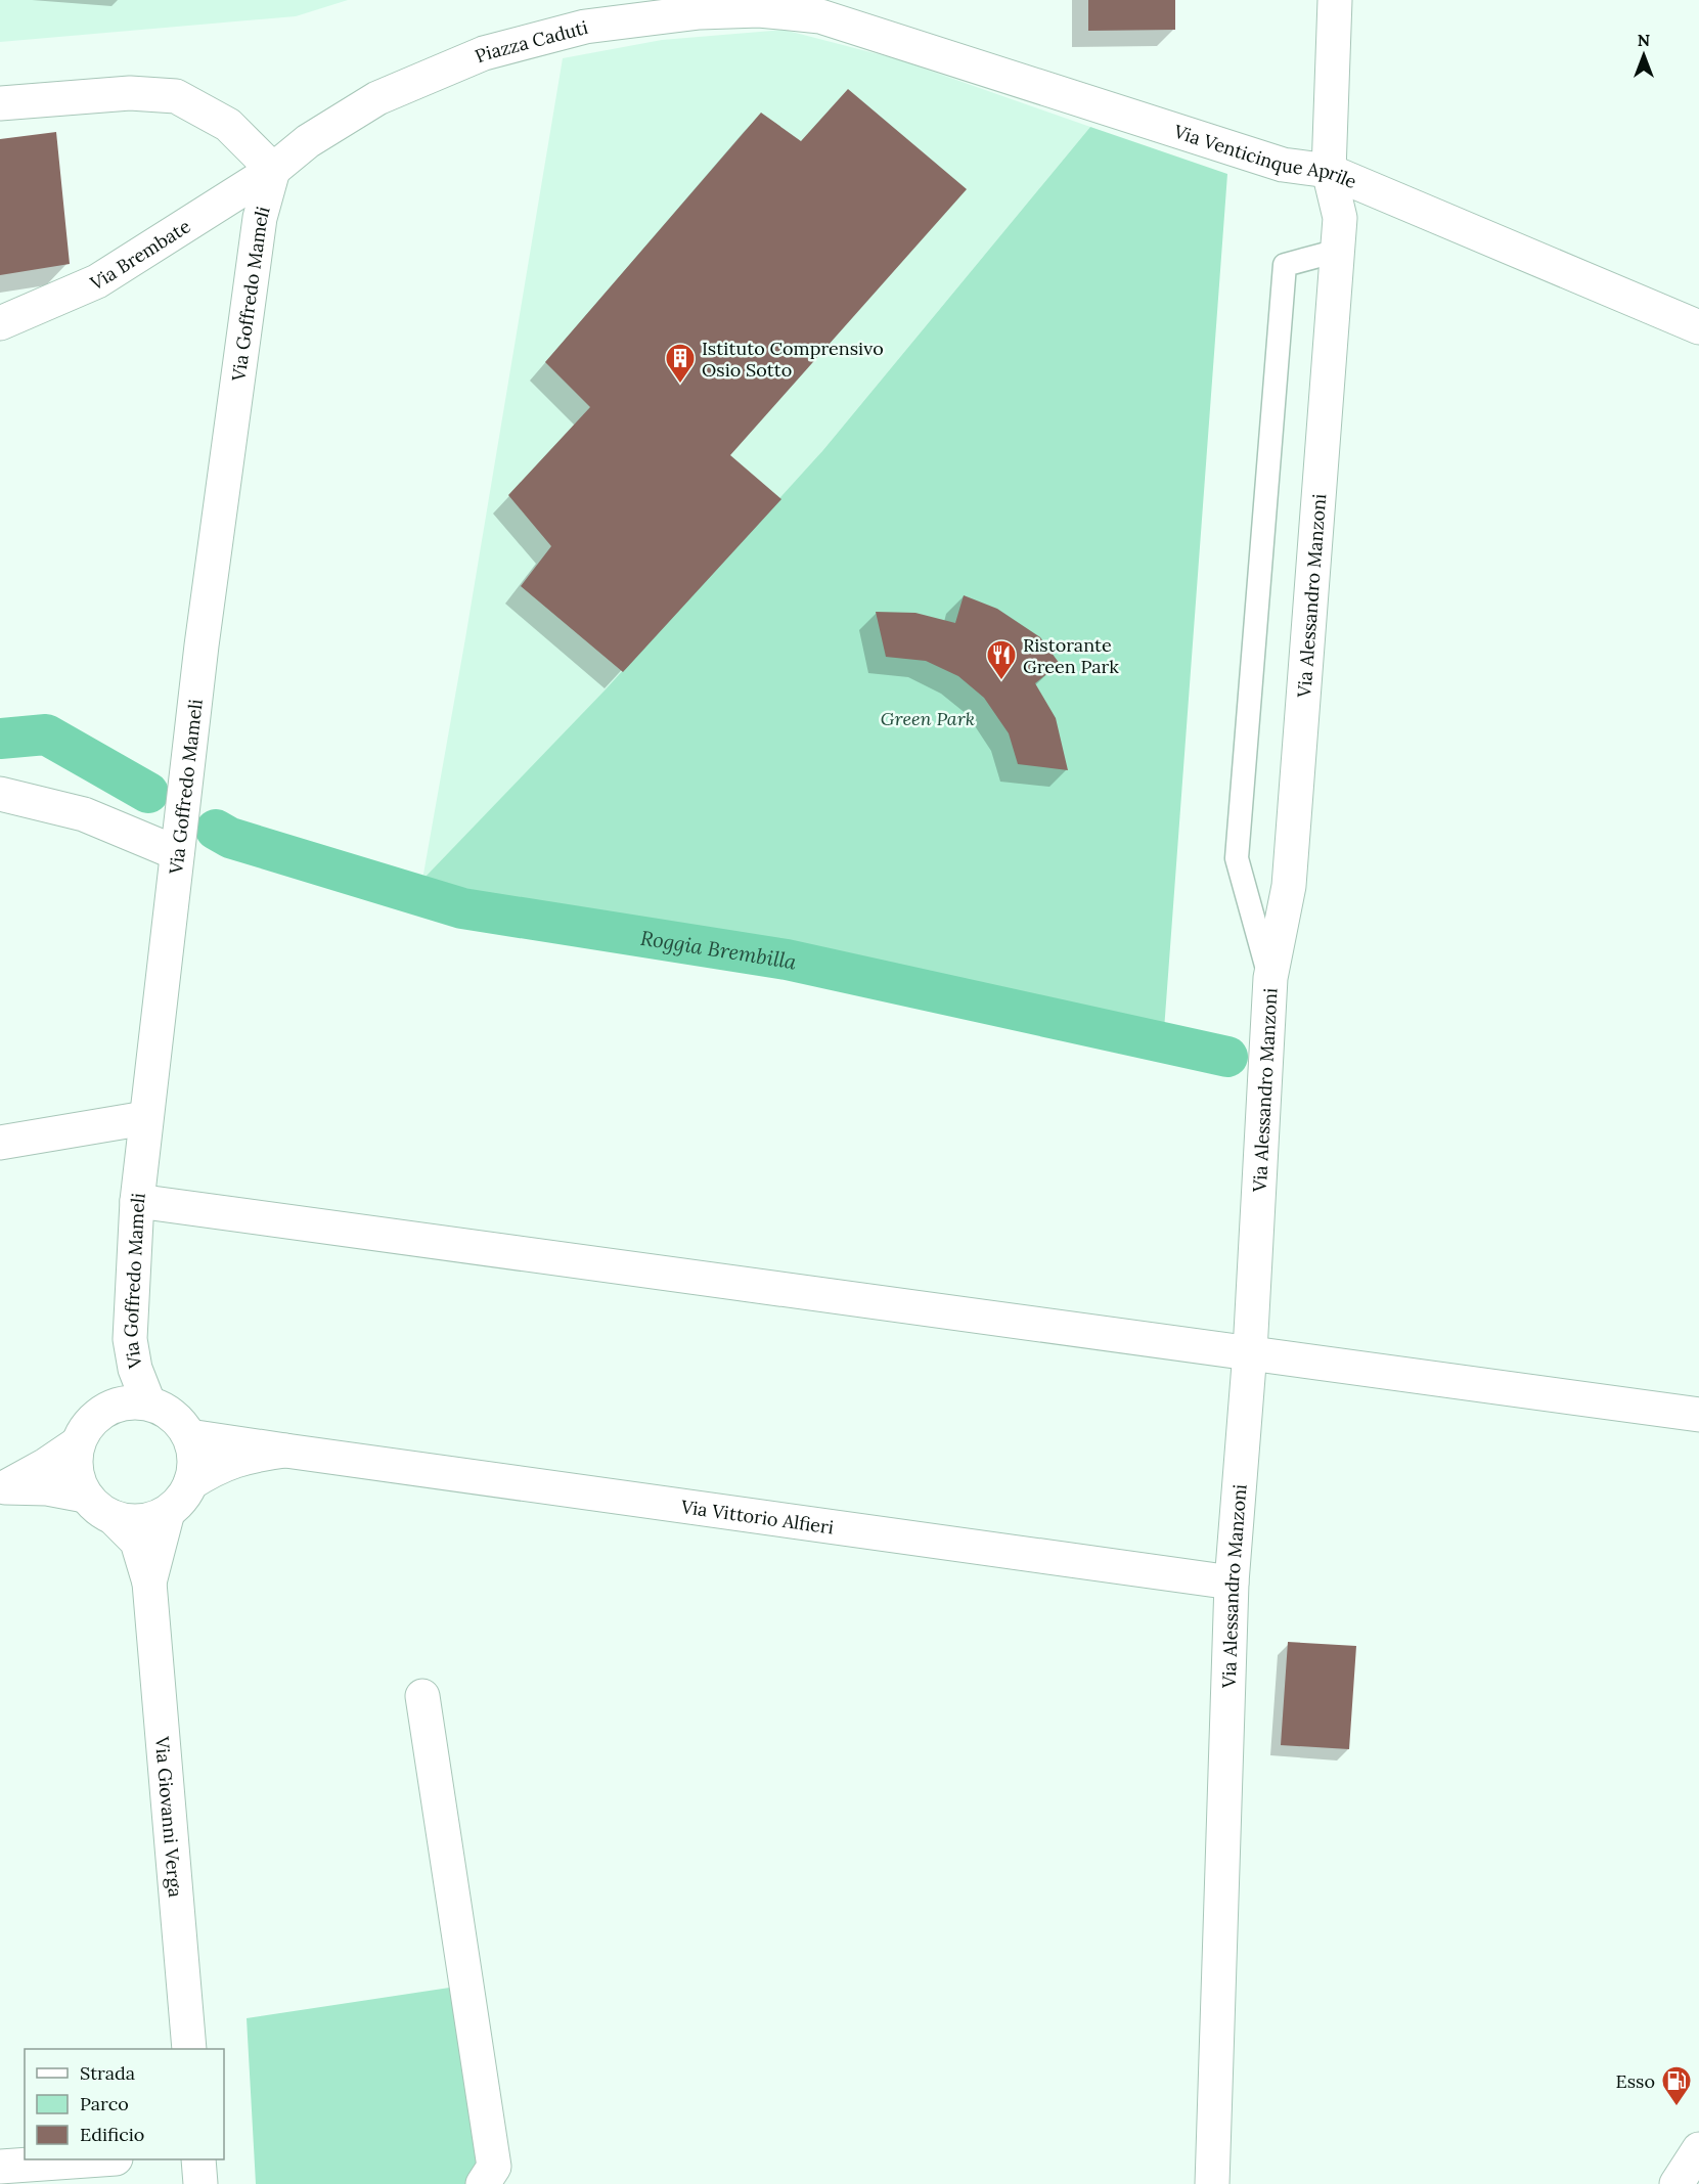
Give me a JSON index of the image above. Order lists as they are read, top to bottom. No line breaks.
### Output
{"streets":{"street":["Piazza Caduti","Via Venticinque Aprile","Via Brembate","Via Goffredo Mameli","Via Alessandro Manzoni","Via Vittorio Alfieri","Via Giovanni Verga"]},"crossings":[["Piazza Caduti","Via Venticinque Aprile"],["Piazza Caduti","Via Brembate"],["Piazza Caduti","Via Goffredo Mameli"],["Via Venticinque Aprile","Via Alessandro Manzoni"],["Via Brembate","Via Goffredo Mameli"],["Via Goffredo Mameli","Via Vittorio Alfieri"],["Via Goffredo Mameli","Via Giovanni Verga"],["Via Alessandro Manzoni","Via Vittorio Alfieri"],["Via Vittorio Alfieri","Via Giovanni Verga"]],"water":["Roggia Brembilla"],"parks":["Green Park"],"places":{"building":["Istituto Comprensivo Osio Sotto"],"restaurant":["Ristorante Green Park"],"fuel station":["Esso"]},"legend":["Strada","Parco","Edificio"],"north":"top"}
